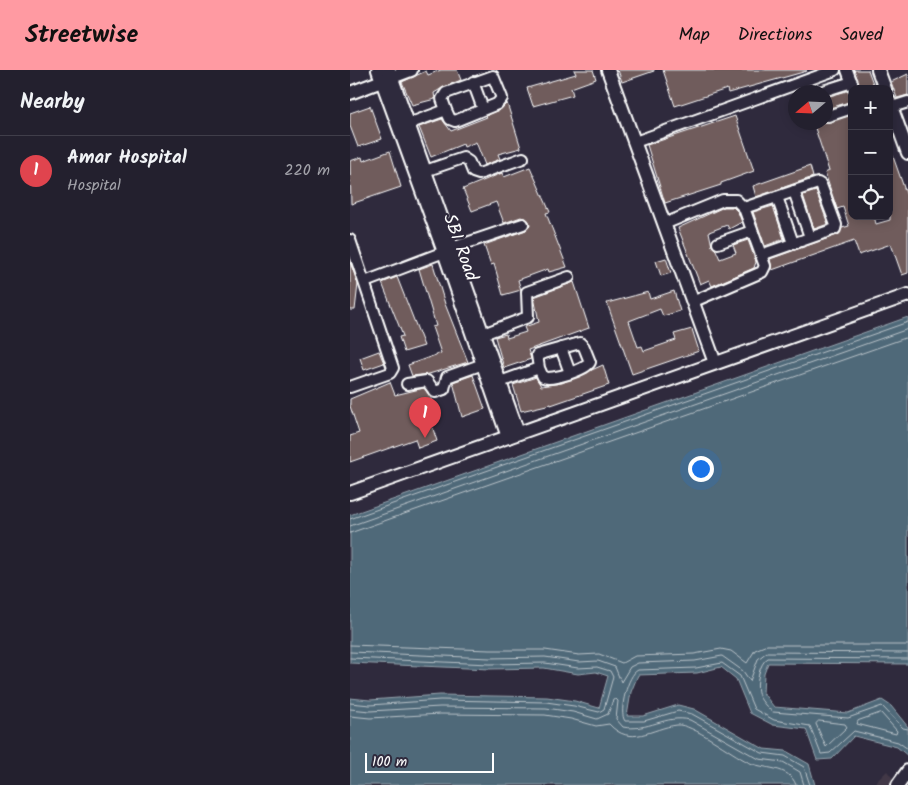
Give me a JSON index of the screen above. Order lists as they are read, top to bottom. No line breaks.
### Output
{"streets":{"street":["SBI Road"]},"scale_bar":"100 m","north":"left","page":{"header":"Streetwise","nav":["Map","Directions","Saved"],"heading":"Nearby","map_buttons":["+","−"],"list":[{"mark":"1","name":"Amar Hospital","note":"Hospital","value":"220 m"}],"pins":"1","scale":"100 m"}}
